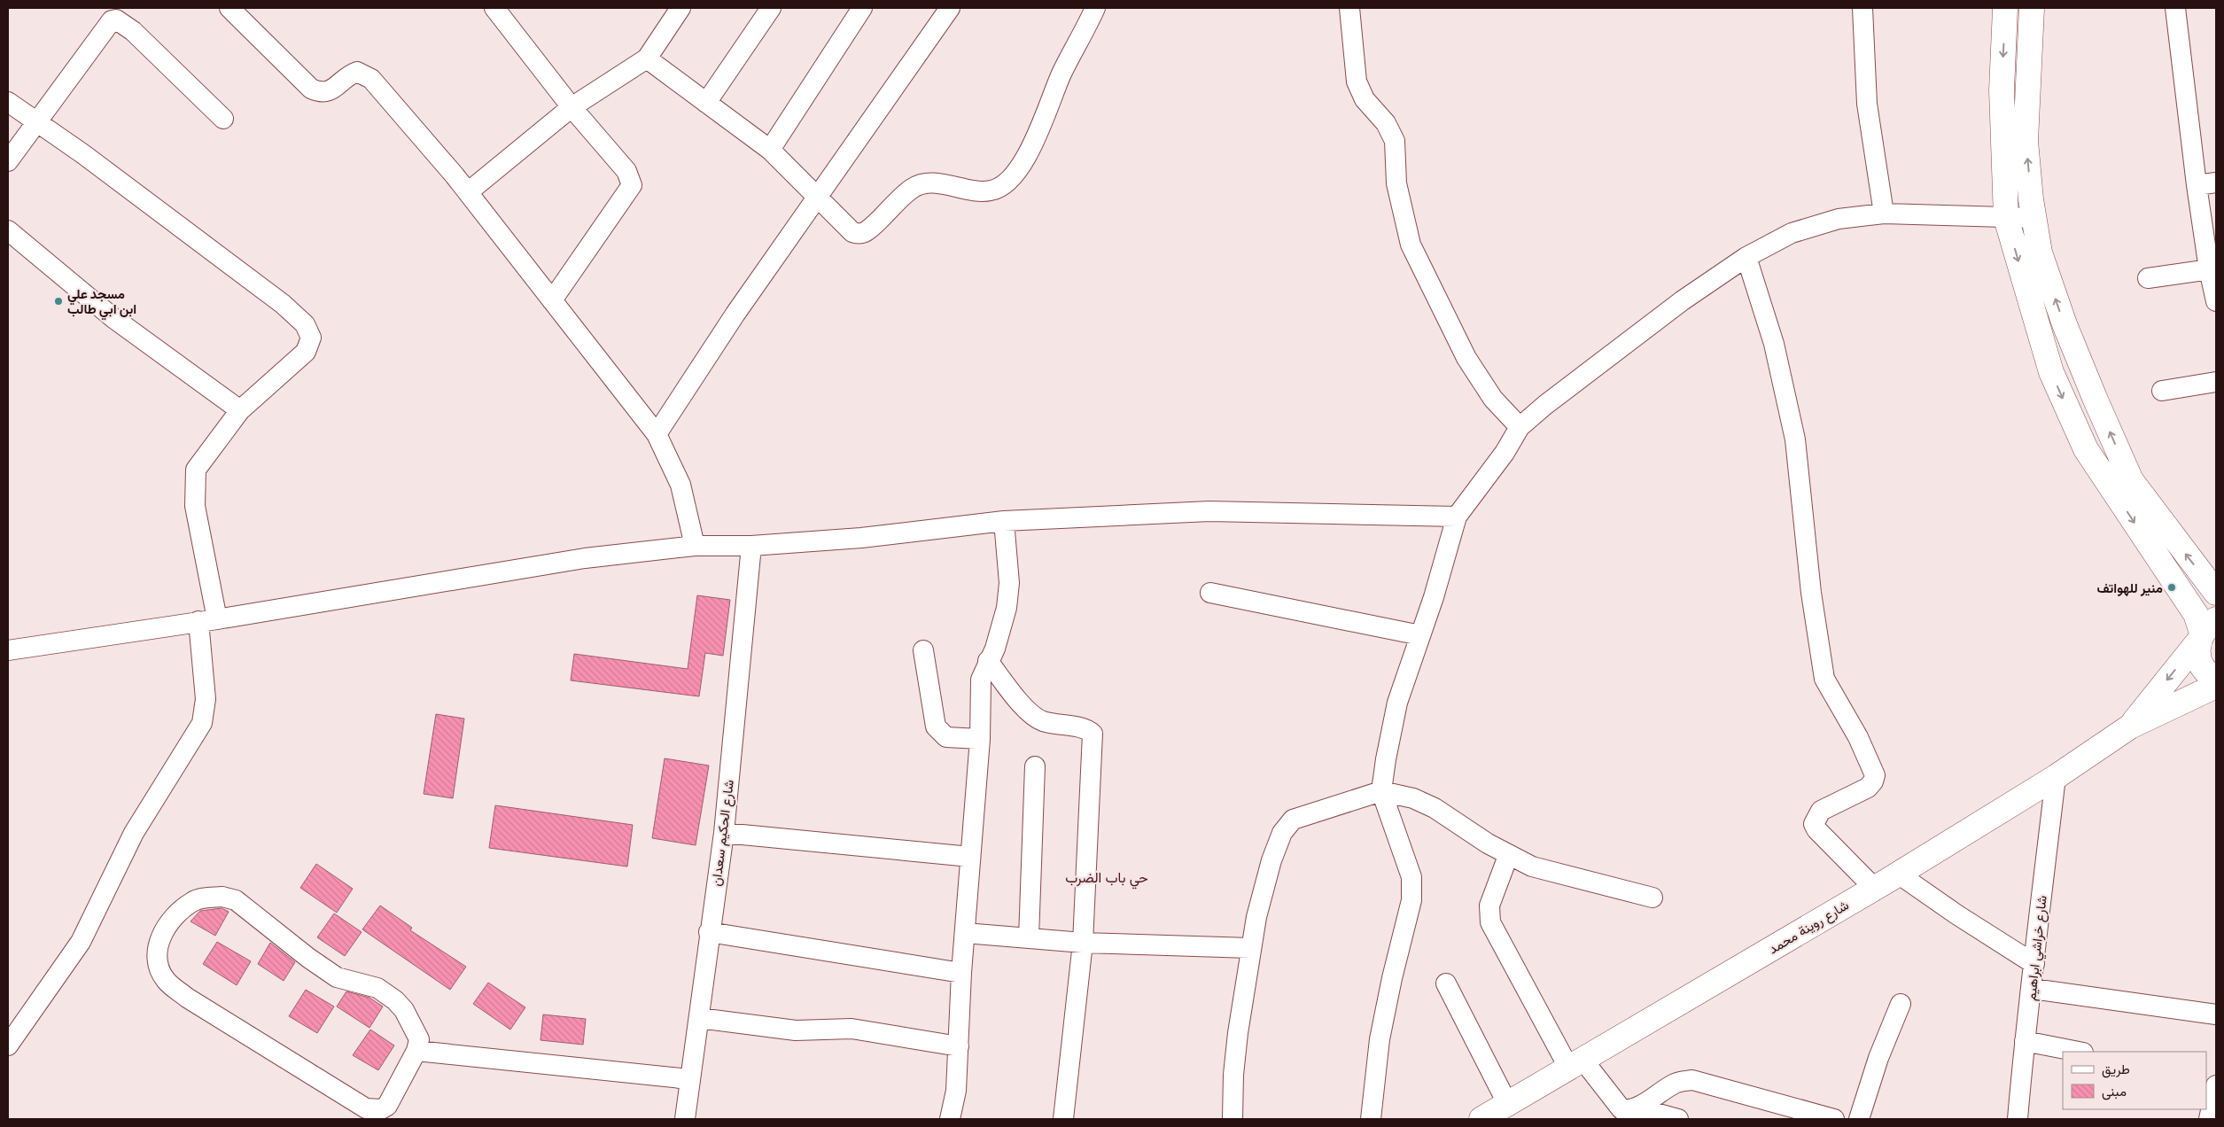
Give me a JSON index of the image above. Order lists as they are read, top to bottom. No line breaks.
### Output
{"streets":{"main road":["شارع روينة محمد"],"street":["شارع الحكيم سعدان","شارع خراشي ابراهيم"]},"crossings":[["شارع روينة محمد","شارع خراشي ابراهيم"]],"districts":["حي باب الضرب"],"places":["مسجد علي ابن ابي طالب","منير للهواتف"],"legend":["طريق","مبنى"]}
